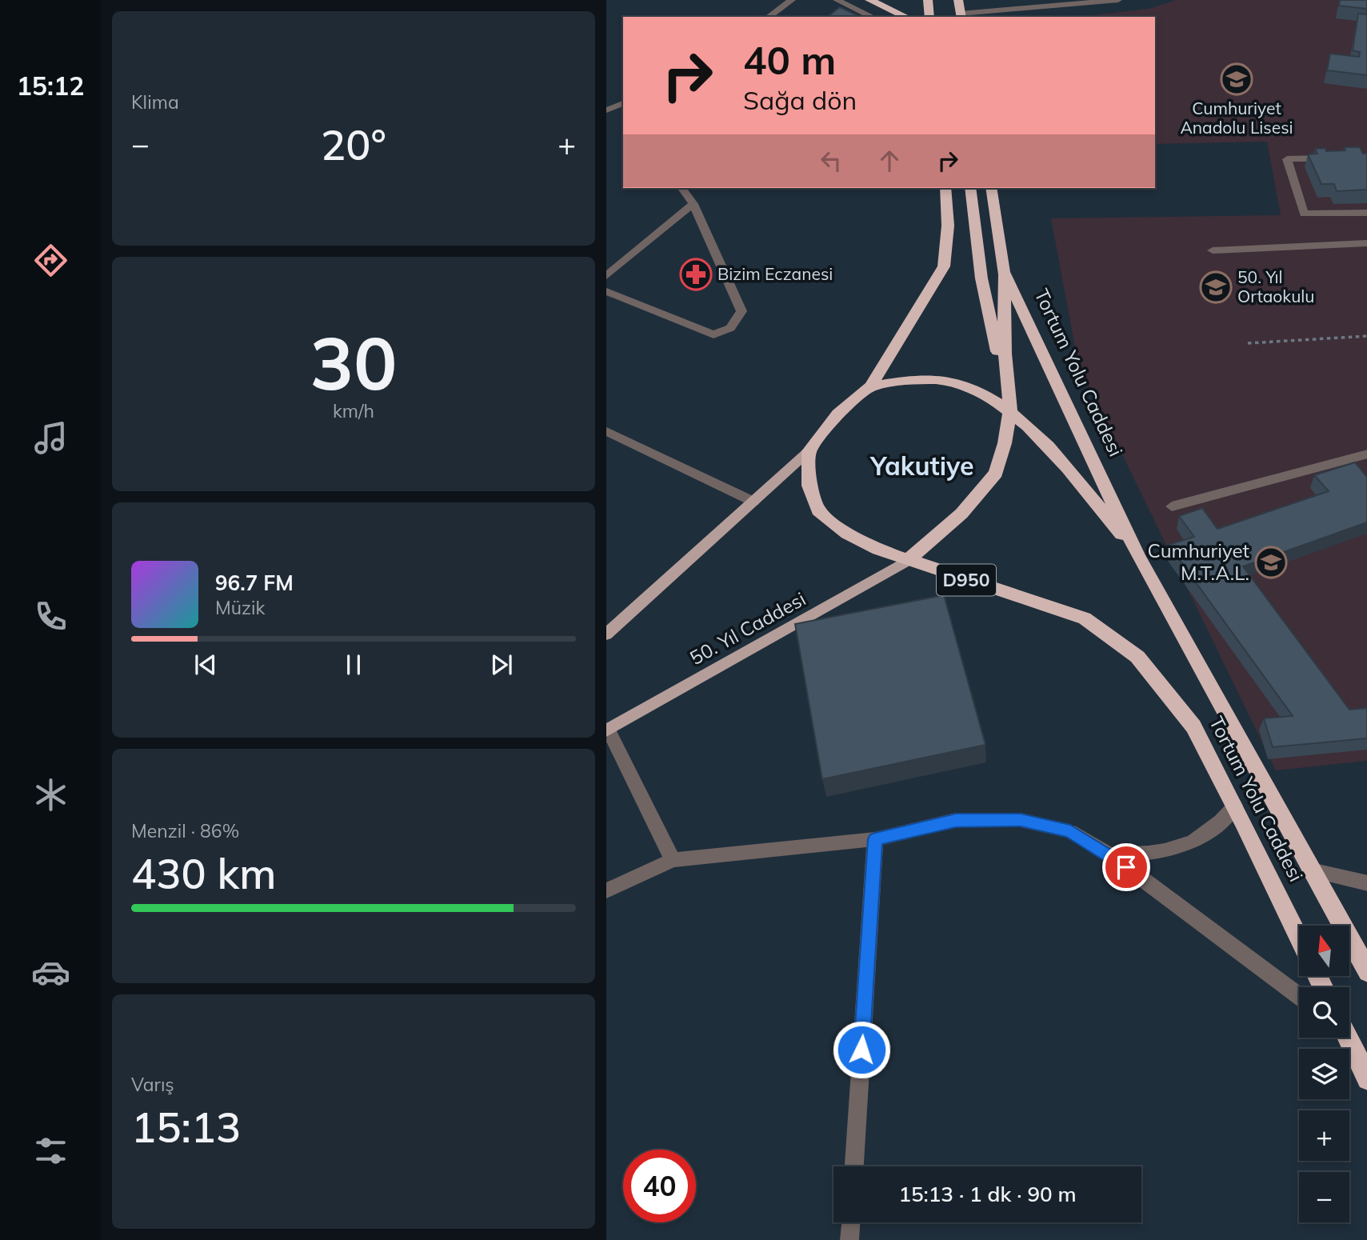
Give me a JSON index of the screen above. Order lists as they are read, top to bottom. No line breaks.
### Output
{"streets":{"highway":["Tortum Yolu Caddesi","D950"],"main road":["50. Yıl Caddesi"]},"crossings":[["Tortum Yolu Caddesi","50. Yıl Caddesi"]],"districts":["Yakutiye"],"places":{"school or university":["Cumhuriyet Anadolu Lisesi","50. Yıl Ortaokulu","Cumhuriyet M.T.A.L."],"pharmacy":["Bizim Eczanesi"]},"north":"top","page":{"tabs":"15:12","tile":["Klima",["30","km/h"],["Menzil · 86%","430 km"],["Varış","15:13"]],"turn":["40 m","Sağa dön"],"heat":["−","20°","+"],"song":["96.7 FM","Müzik"],"map_buttons":["+","−"],"limit":"40","trip":"15:13 · 1 dk · 90 m"}}
